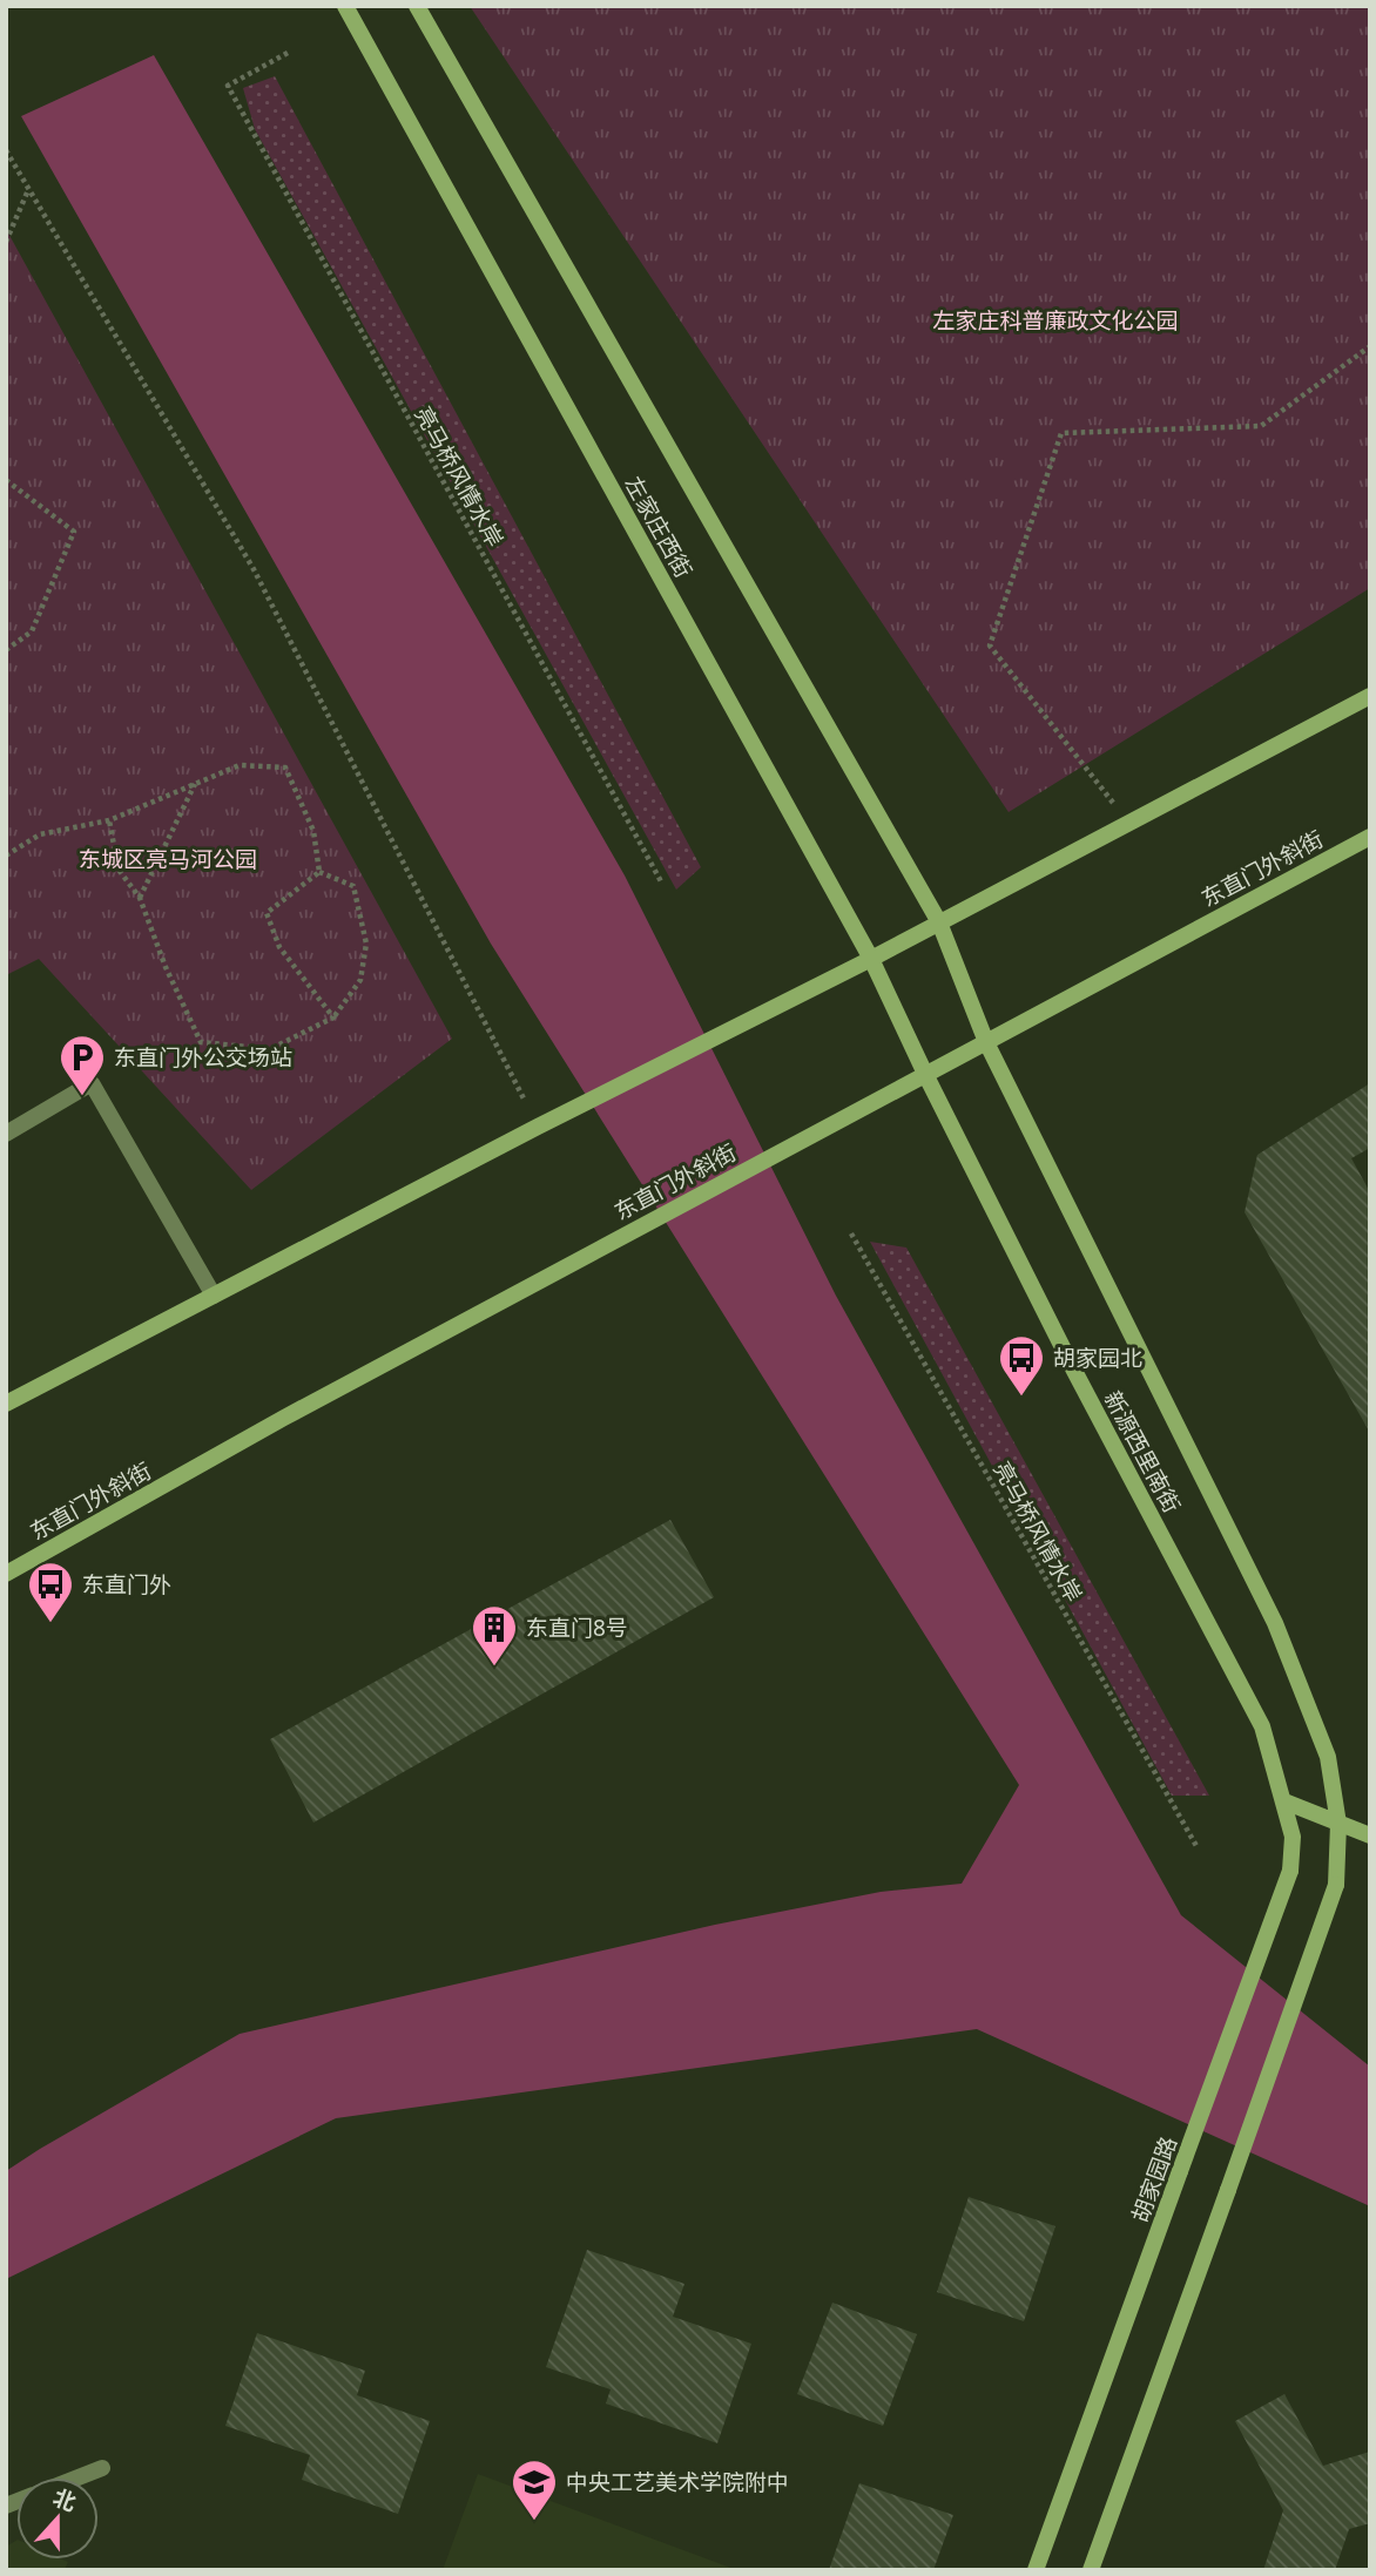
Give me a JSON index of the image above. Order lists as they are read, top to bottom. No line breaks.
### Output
{"streets":{"main road":["左家庄西街","东直门外斜街","新源西里南街","胡家园路"],"path":["亮马桥风情水岸"]},"crossings":[["左家庄西街","东直门外斜街"],["左家庄西街","新源西里南街"],["东直门外斜街","新源西里南街"],["新源西里南街","胡家园路"]],"parks":["左家庄科普廉政文化公园","东城区亮马河公园"],"places":{"parking":["东直门外公交场站"],"bus stop":["胡家园北","东直门外"],"building":["东直门8号"],"school or university":["中央工艺美术学院附中"]},"north":"top"}
